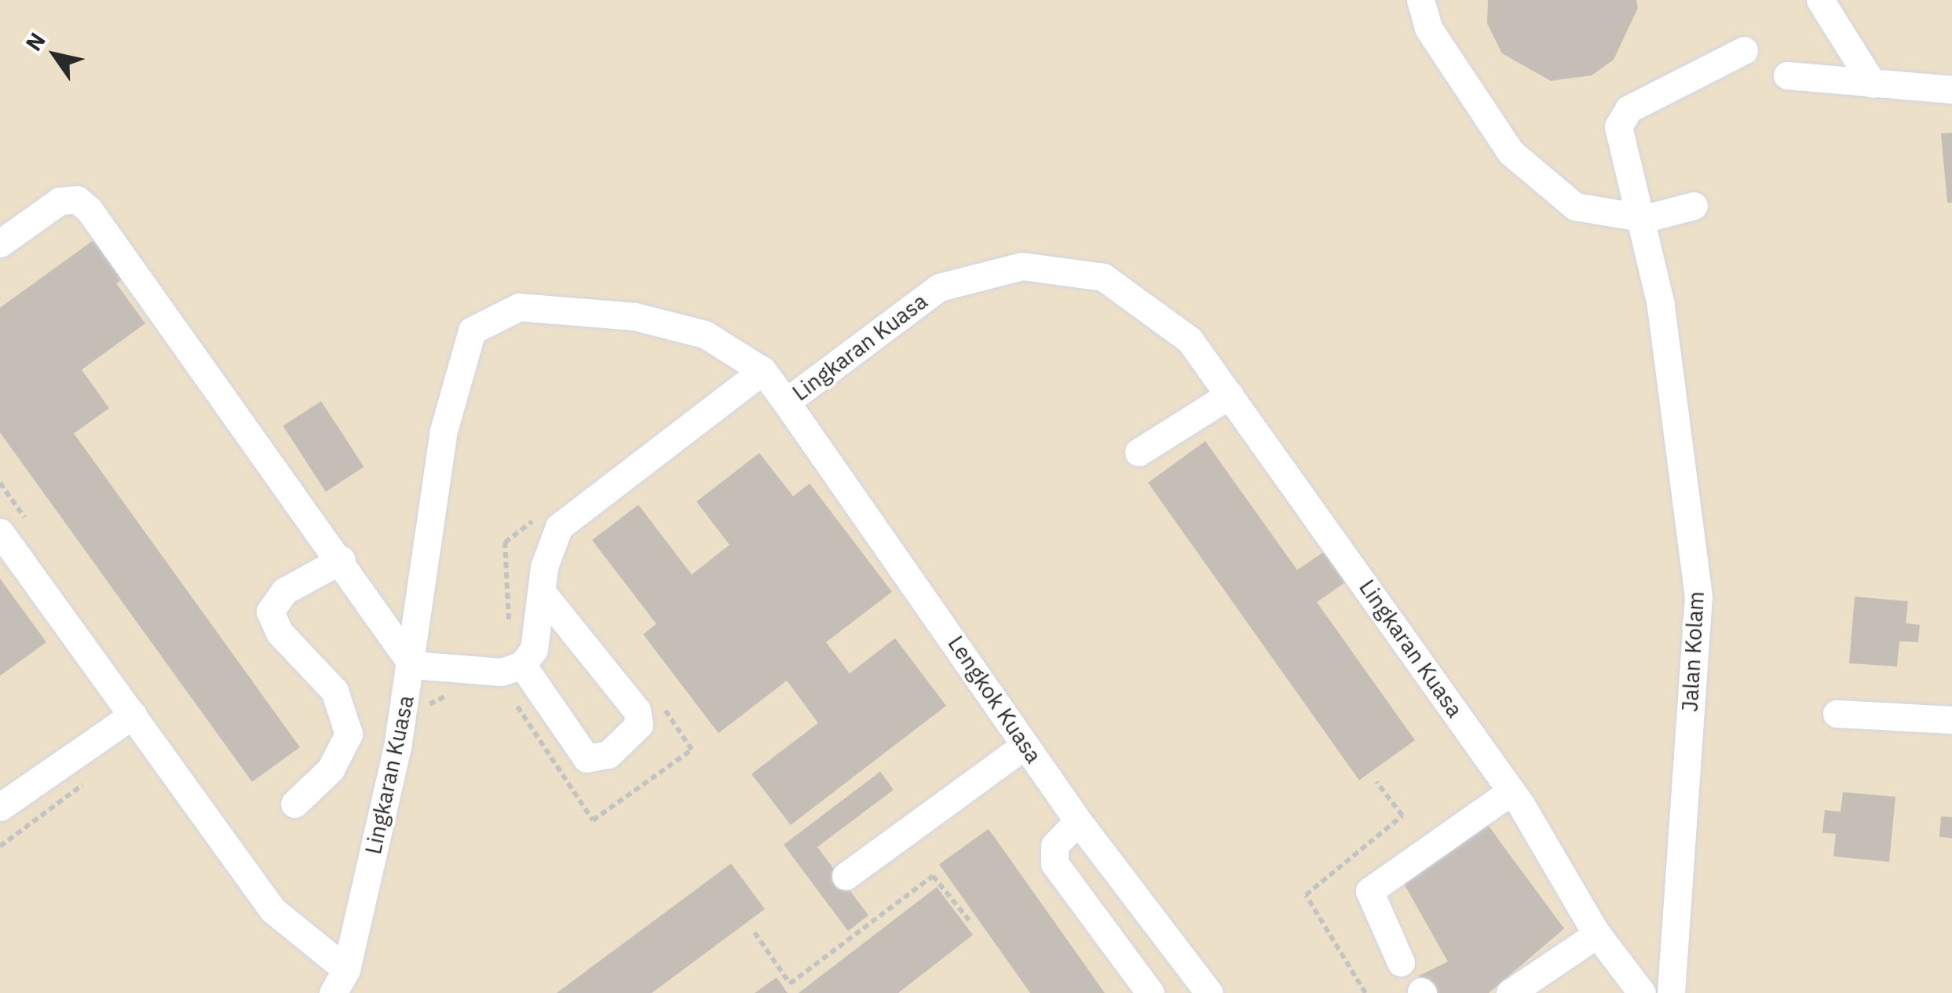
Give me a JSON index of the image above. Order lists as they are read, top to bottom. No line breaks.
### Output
{"streets":{"street":["Lingkaran Kuasa","Jalan Kolam","Lengkok Kuasa"]},"crossings":[["Lingkaran Kuasa","Lengkok Kuasa"]],"north":"top left"}
